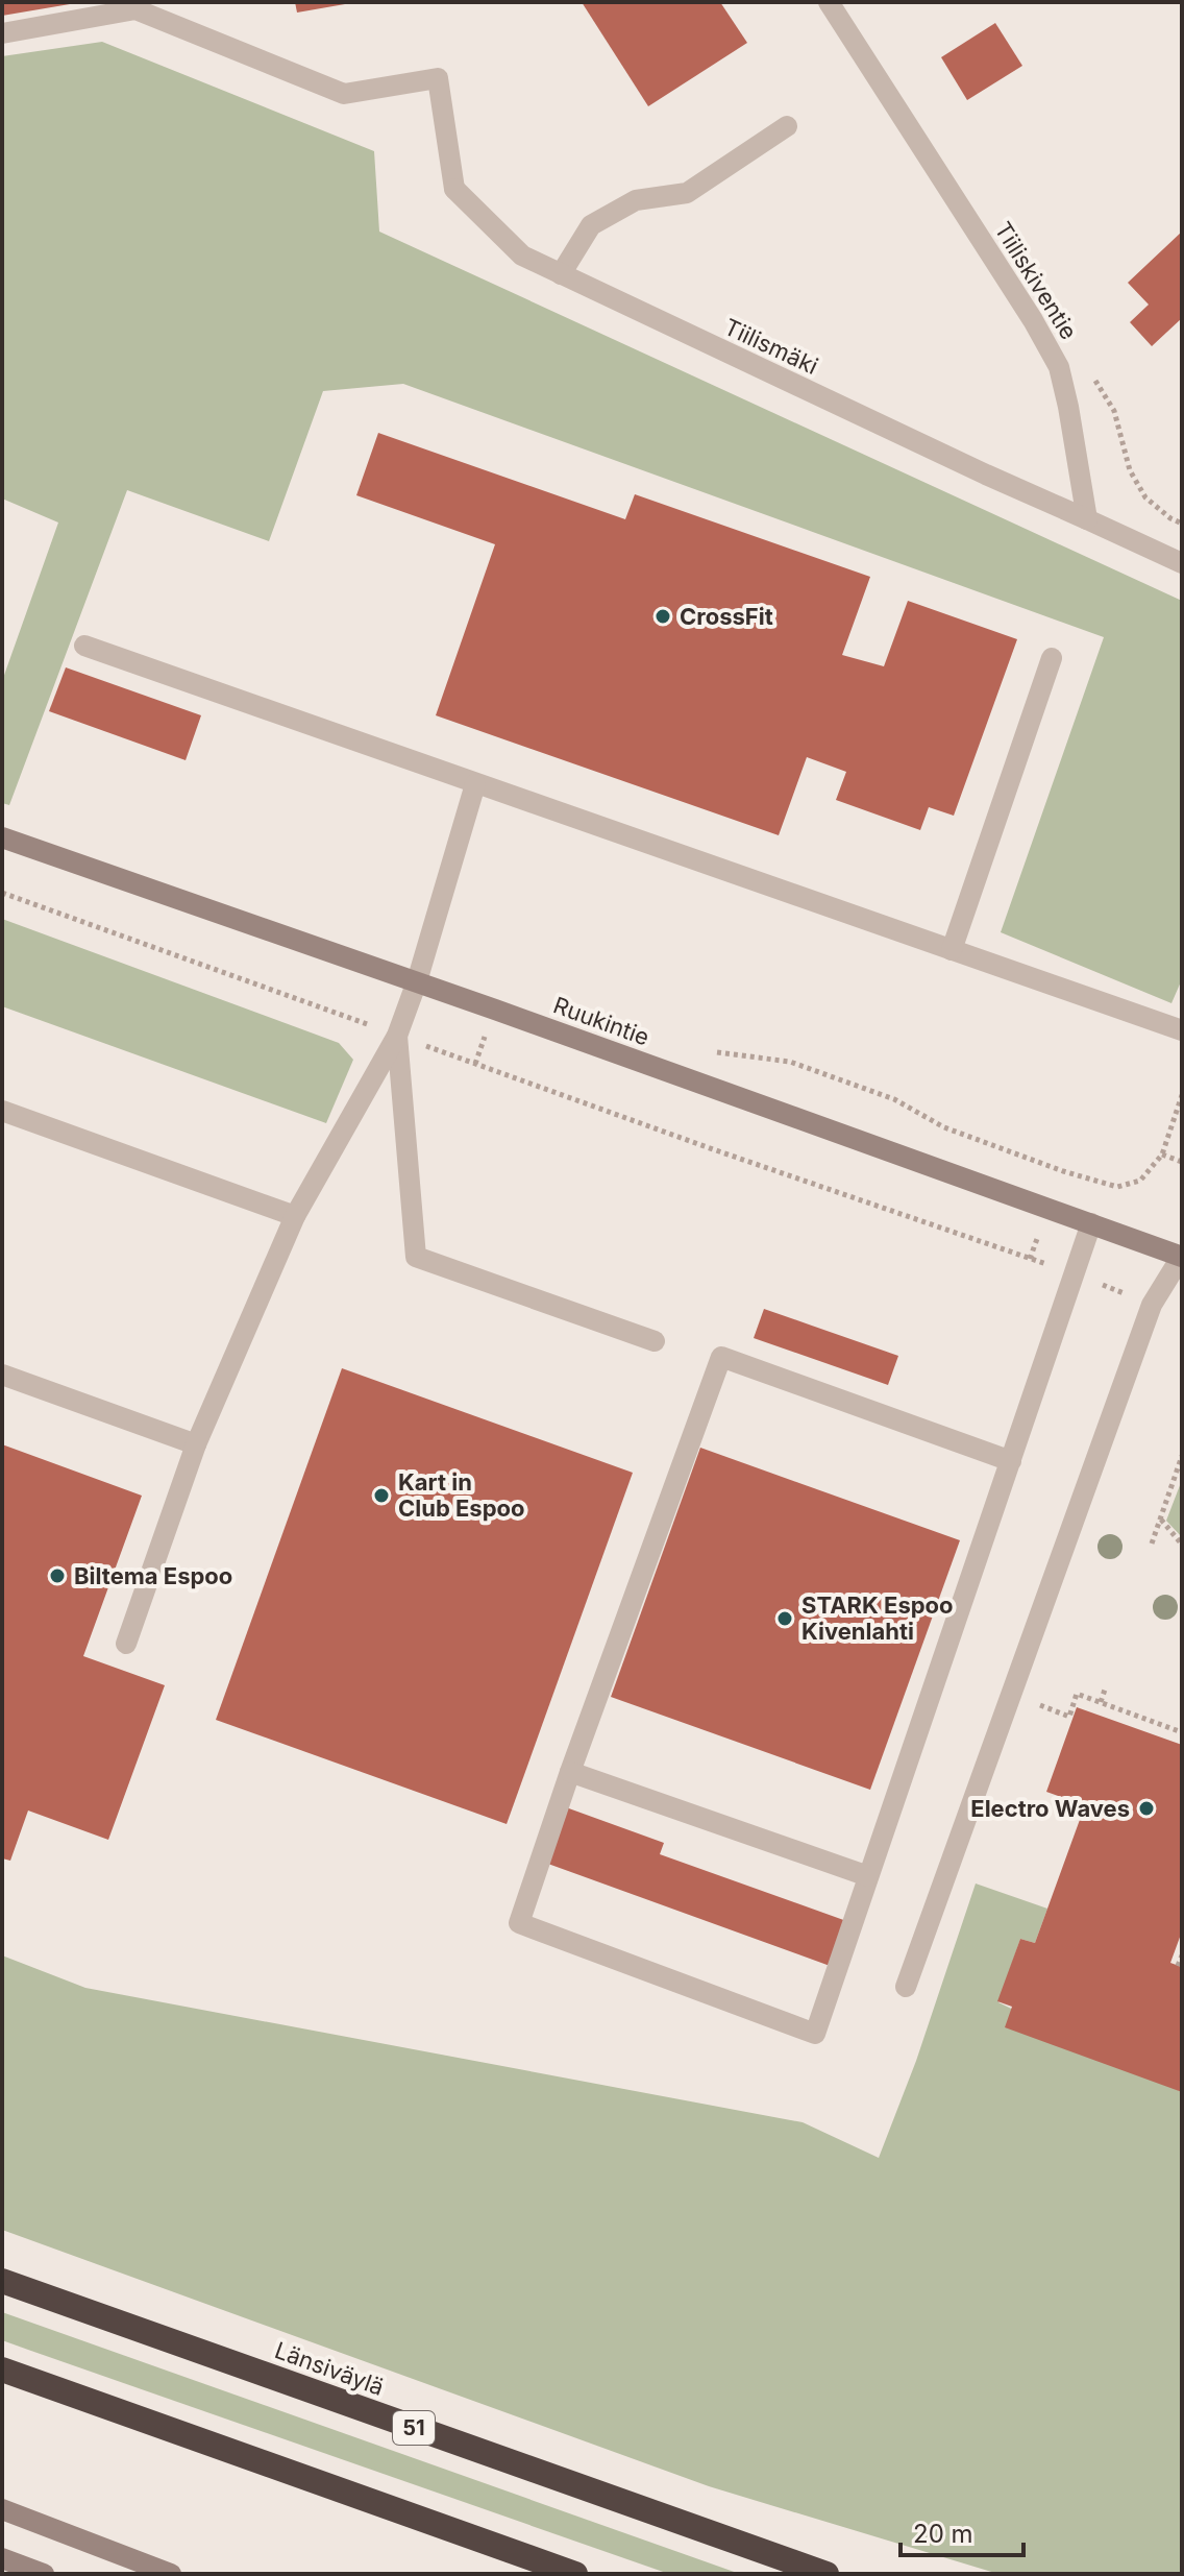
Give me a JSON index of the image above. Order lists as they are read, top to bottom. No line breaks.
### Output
{"streets":{"highway":["Länsiväylä","51"],"street":["Tiiliskiventie","Tiilismäki","Ruukintie"]},"crossings":[["Tiiliskiventie","Tiilismäki"]],"places":["CrossFit","Kart in Club Espoo","Biltema Espoo","STARK Espoo Kivenlahti","Electro Waves"],"scale_bar":"20 m"}
